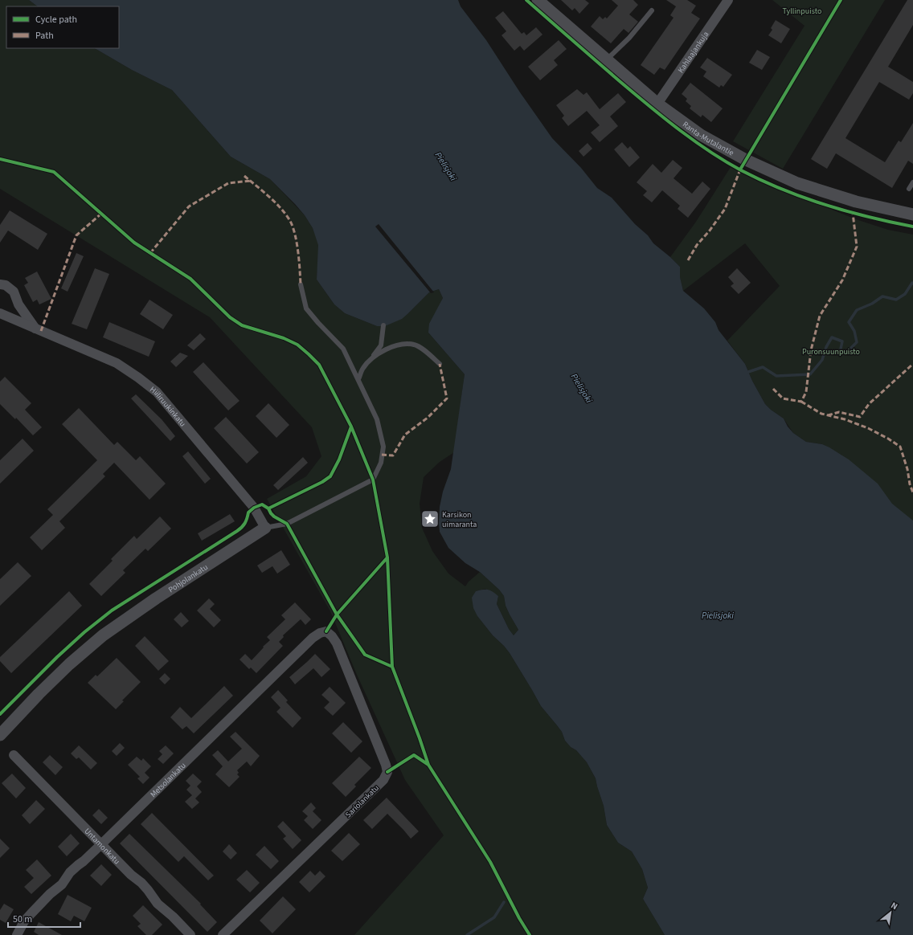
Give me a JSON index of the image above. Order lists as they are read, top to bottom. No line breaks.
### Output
{"streets":{"street":["Kahlaajankuja","Ranta-Mutalantie","Hiiliruukinkatu","Pohjolankatu","Metsolankatu","Sariolankatu","Untamonkatu"]},"crossings":[["Kahlaajankuja","Ranta-Mutalantie"],["Hiiliruukinkatu","Pohjolankatu"],["Metsolankatu","Sariolankatu"],["Metsolankatu","Untamonkatu"]],"water":["Pielisjoki"],"parks":["Tyllinpuisto","Puronsuunpuisto"],"places":{"place":["Karsikon uimaranta"]},"legend":["Cycle path","Path"],"scale_bar":"50 m","north":"top right"}
